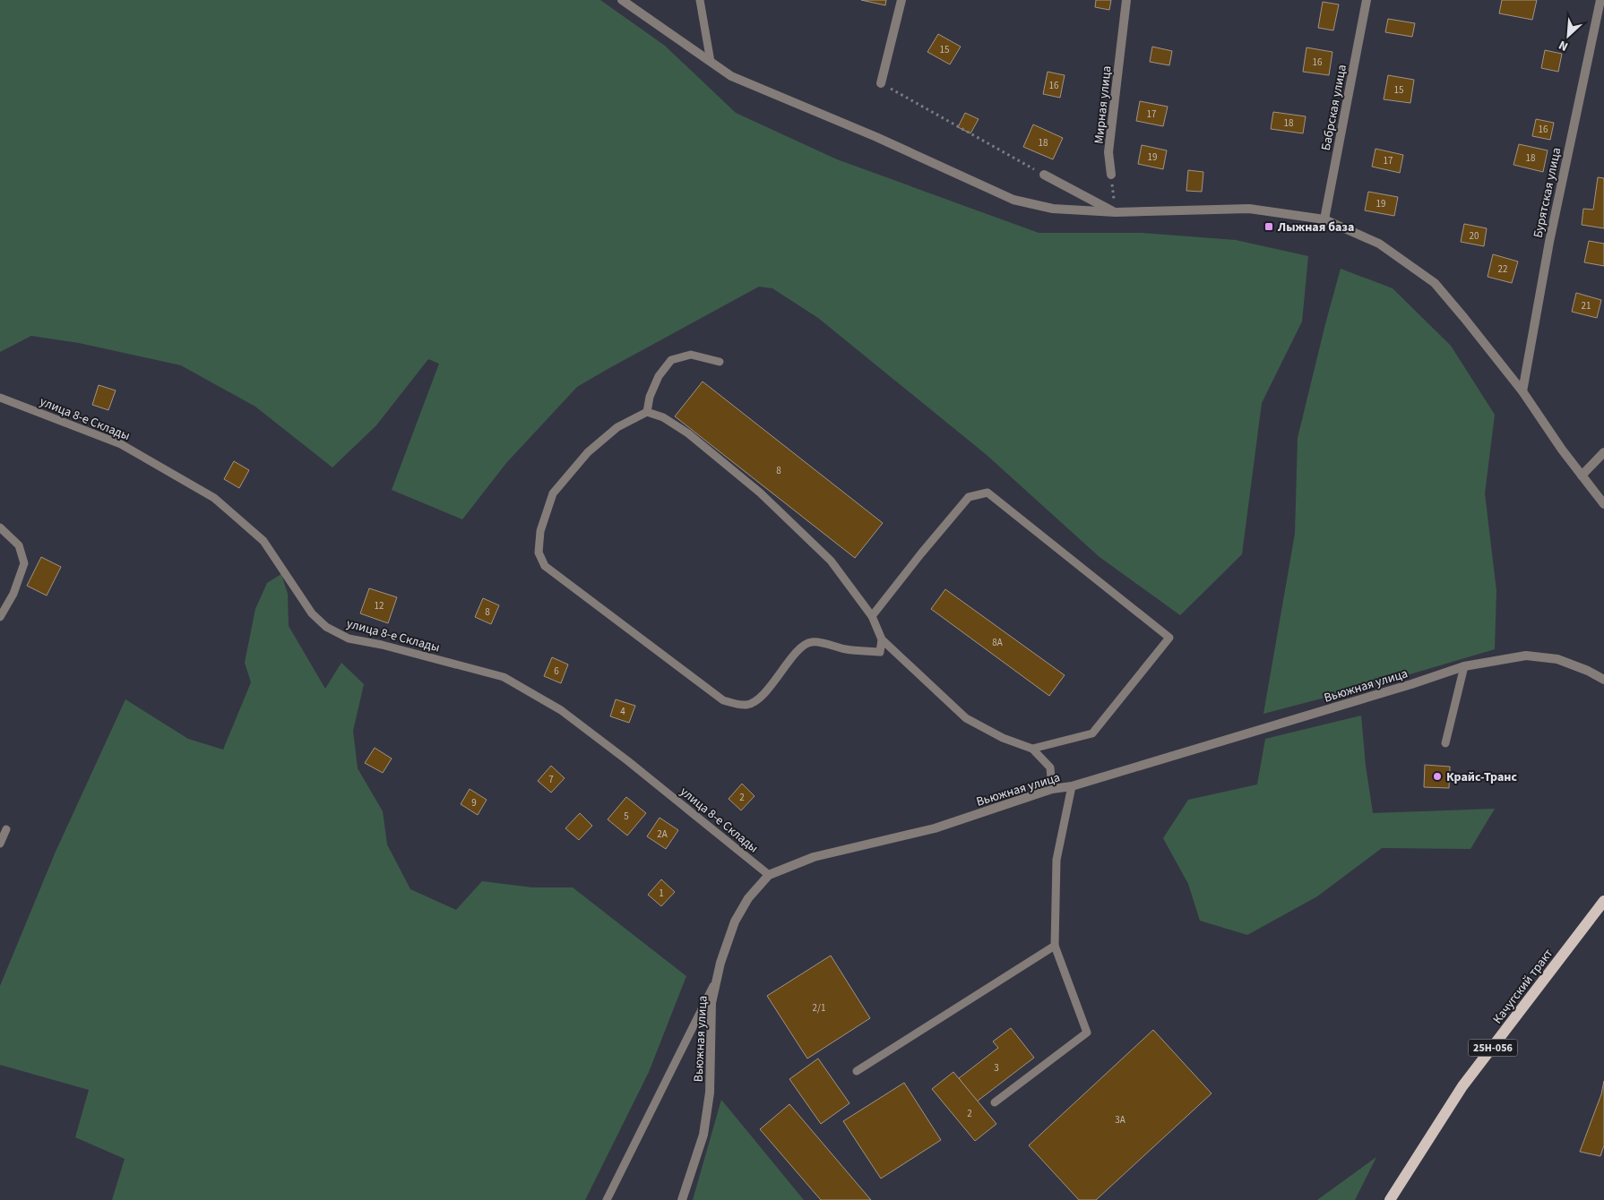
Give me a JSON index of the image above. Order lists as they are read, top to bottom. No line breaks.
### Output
{"streets":{"main road":["Качугский тракт","25Н-056"],"street":["Мирная улица","Бабрская улица","Бурятская улица","Вьюжная улица"],"lane":["улица 8-е Склады"]},"crossings":[["улица 8-е Склады","Вьюжная улица"]],"places":{"transit":["Лыжная база"],"other":["Крайс-Транс"]},"house_numbers":["15","16","16","15","17","18","16","18","19","18","17","19","20","22","21","8","12","8","8А","6","4","7","2","9","5","2А","1","2/1","3","2","3А"],"north":"bottom left"}
